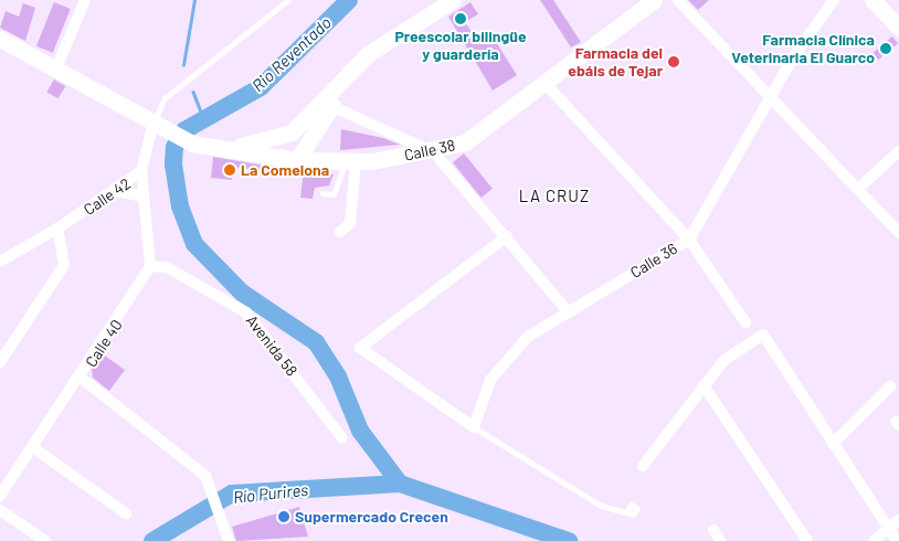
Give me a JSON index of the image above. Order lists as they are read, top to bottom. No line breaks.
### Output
{"streets":{"main road":["Calle 38"],"street":["Calle 42","Calle 36","Calle 40","Avenida 58"]},"crossings":[["Calle 40","Avenida 58"]],"districts":["LA CRUZ"],"water":["Rio Reventado","Río Purires"],"places":["Preescolar bilingüe y guardería","Farmacia Clínica Veterinaria El Guarco","Farmacia del ebáis de Tejar","La Comelona","Supermercado Crecen"]}
